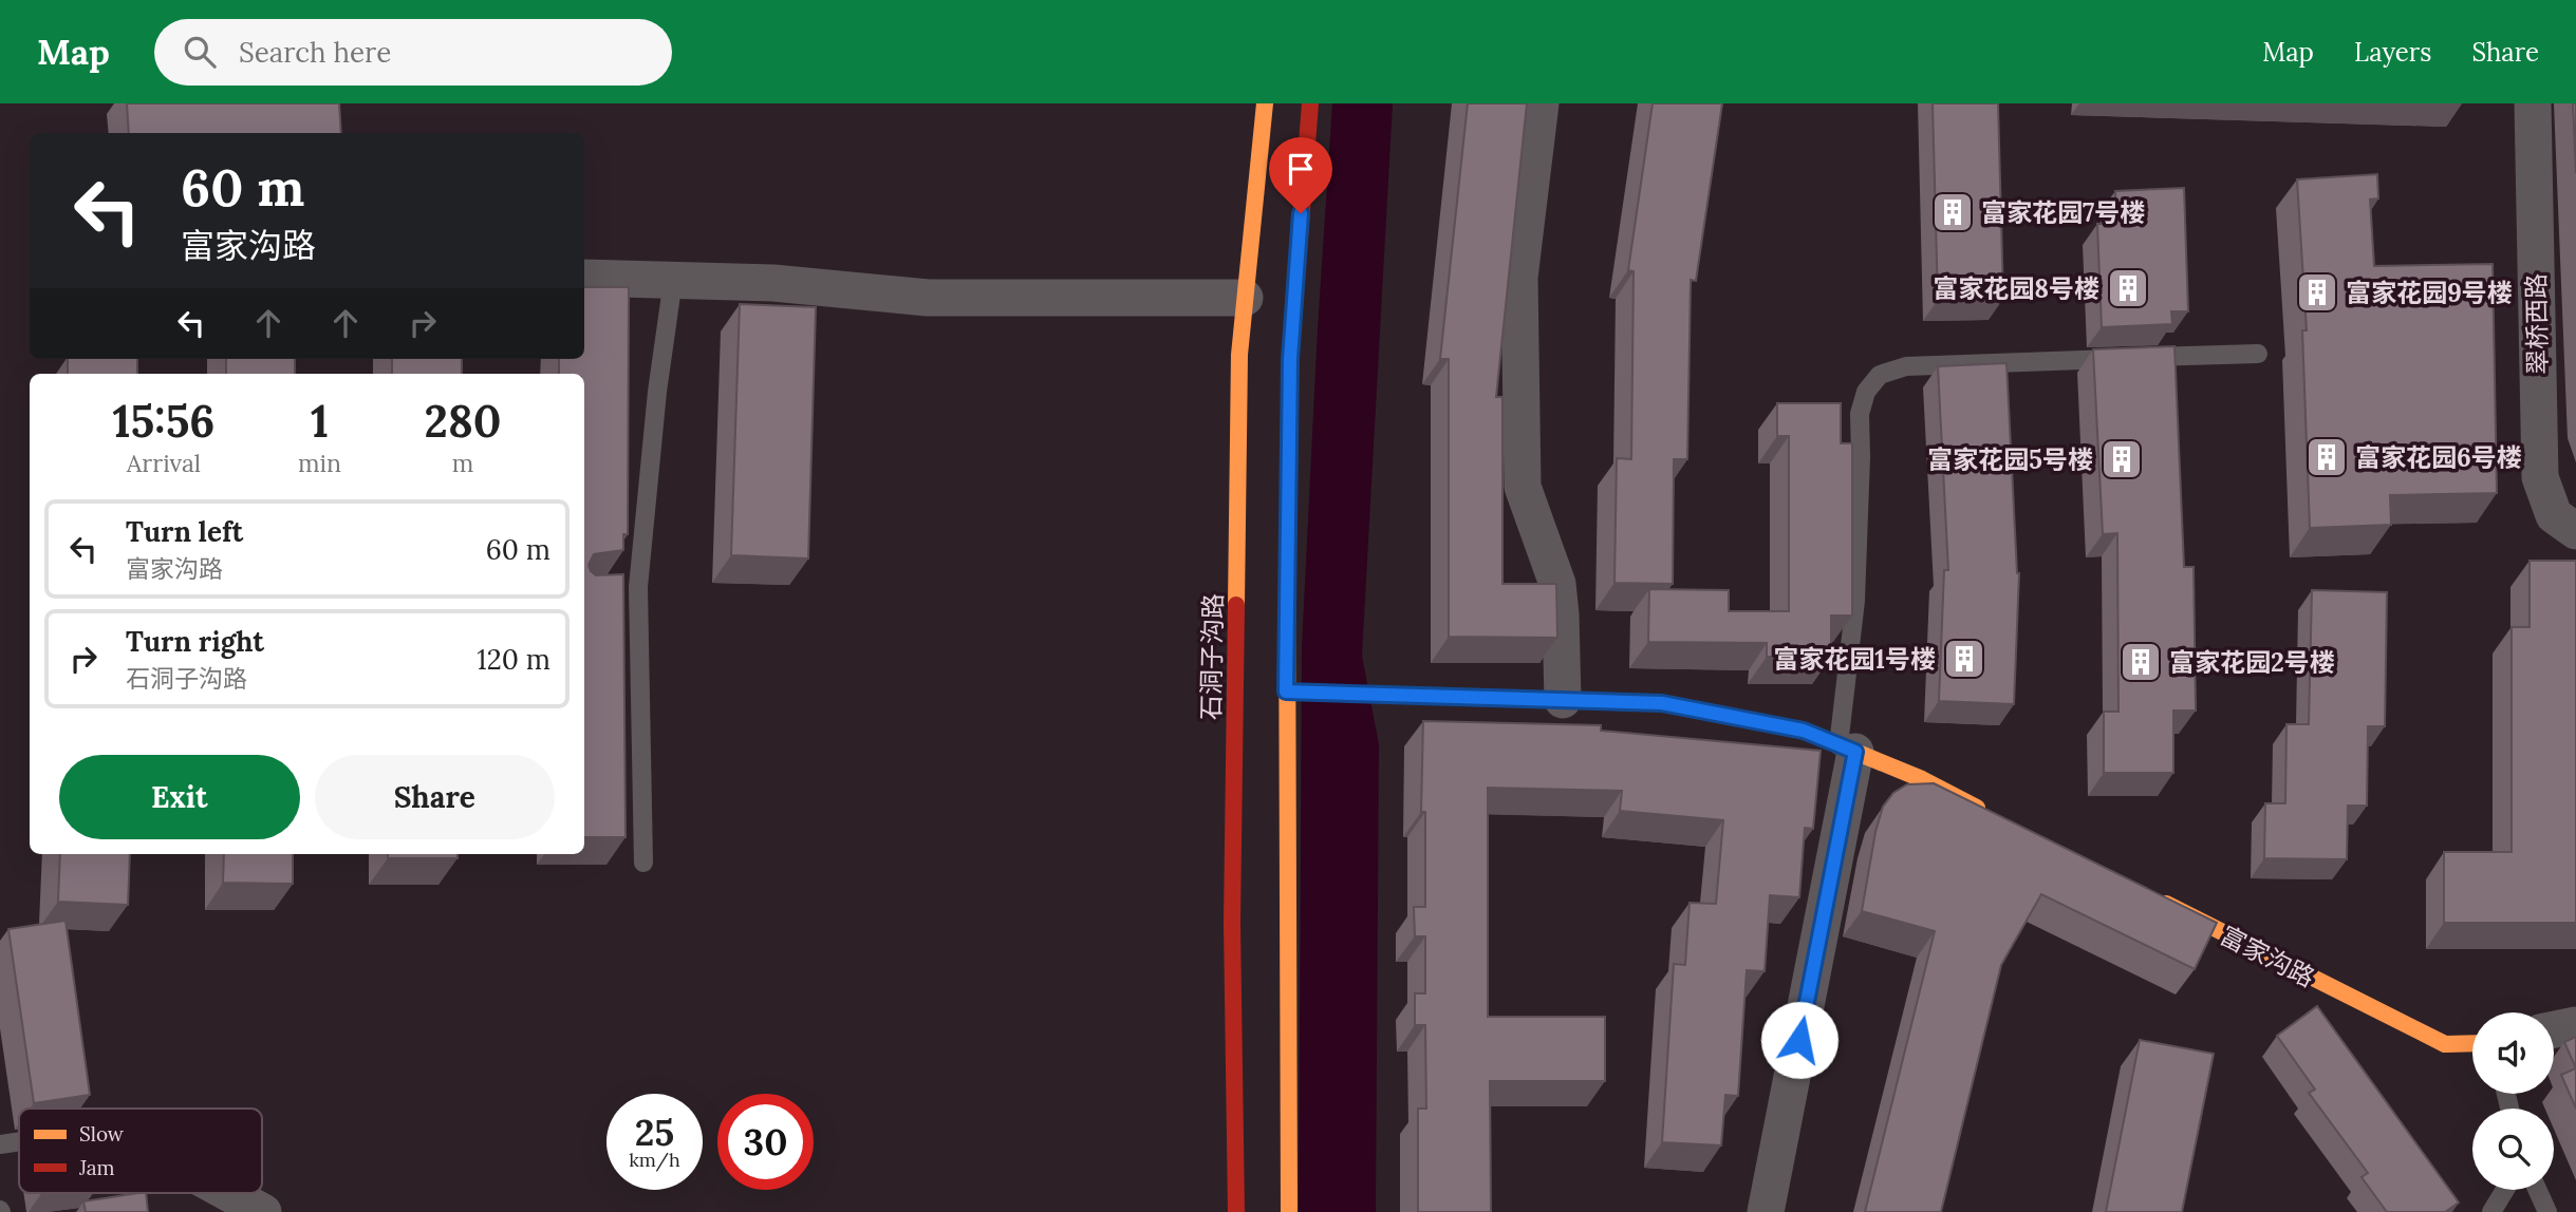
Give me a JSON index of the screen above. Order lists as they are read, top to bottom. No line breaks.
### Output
{"streets":{"main road":["石洞子沟路","富家沟路"],"street":["翠桥西路"]},"places":{"building":["富家花园7号楼","富家花园8号楼","富家花园9号楼","富家花园6号楼","富家花园5号楼","富家花园1号楼","富家花园2号楼"]},"legend":["Slow","Jam"],"page":{"header":"Map","search":"Search here","nav":["Map","Layers","Share"],"turn":["60 m","富家沟路"],"eta":["15:56","Arrival","1","min","280","m"],"list":[{"name":"Turn left","note":"富家沟路","value":"60 m"},{"name":"Turn right","note":"石洞子沟路","value":"120 m"}],"buttons":["Exit","Share"],"speed":"25 km/h","limit":"30"}}
